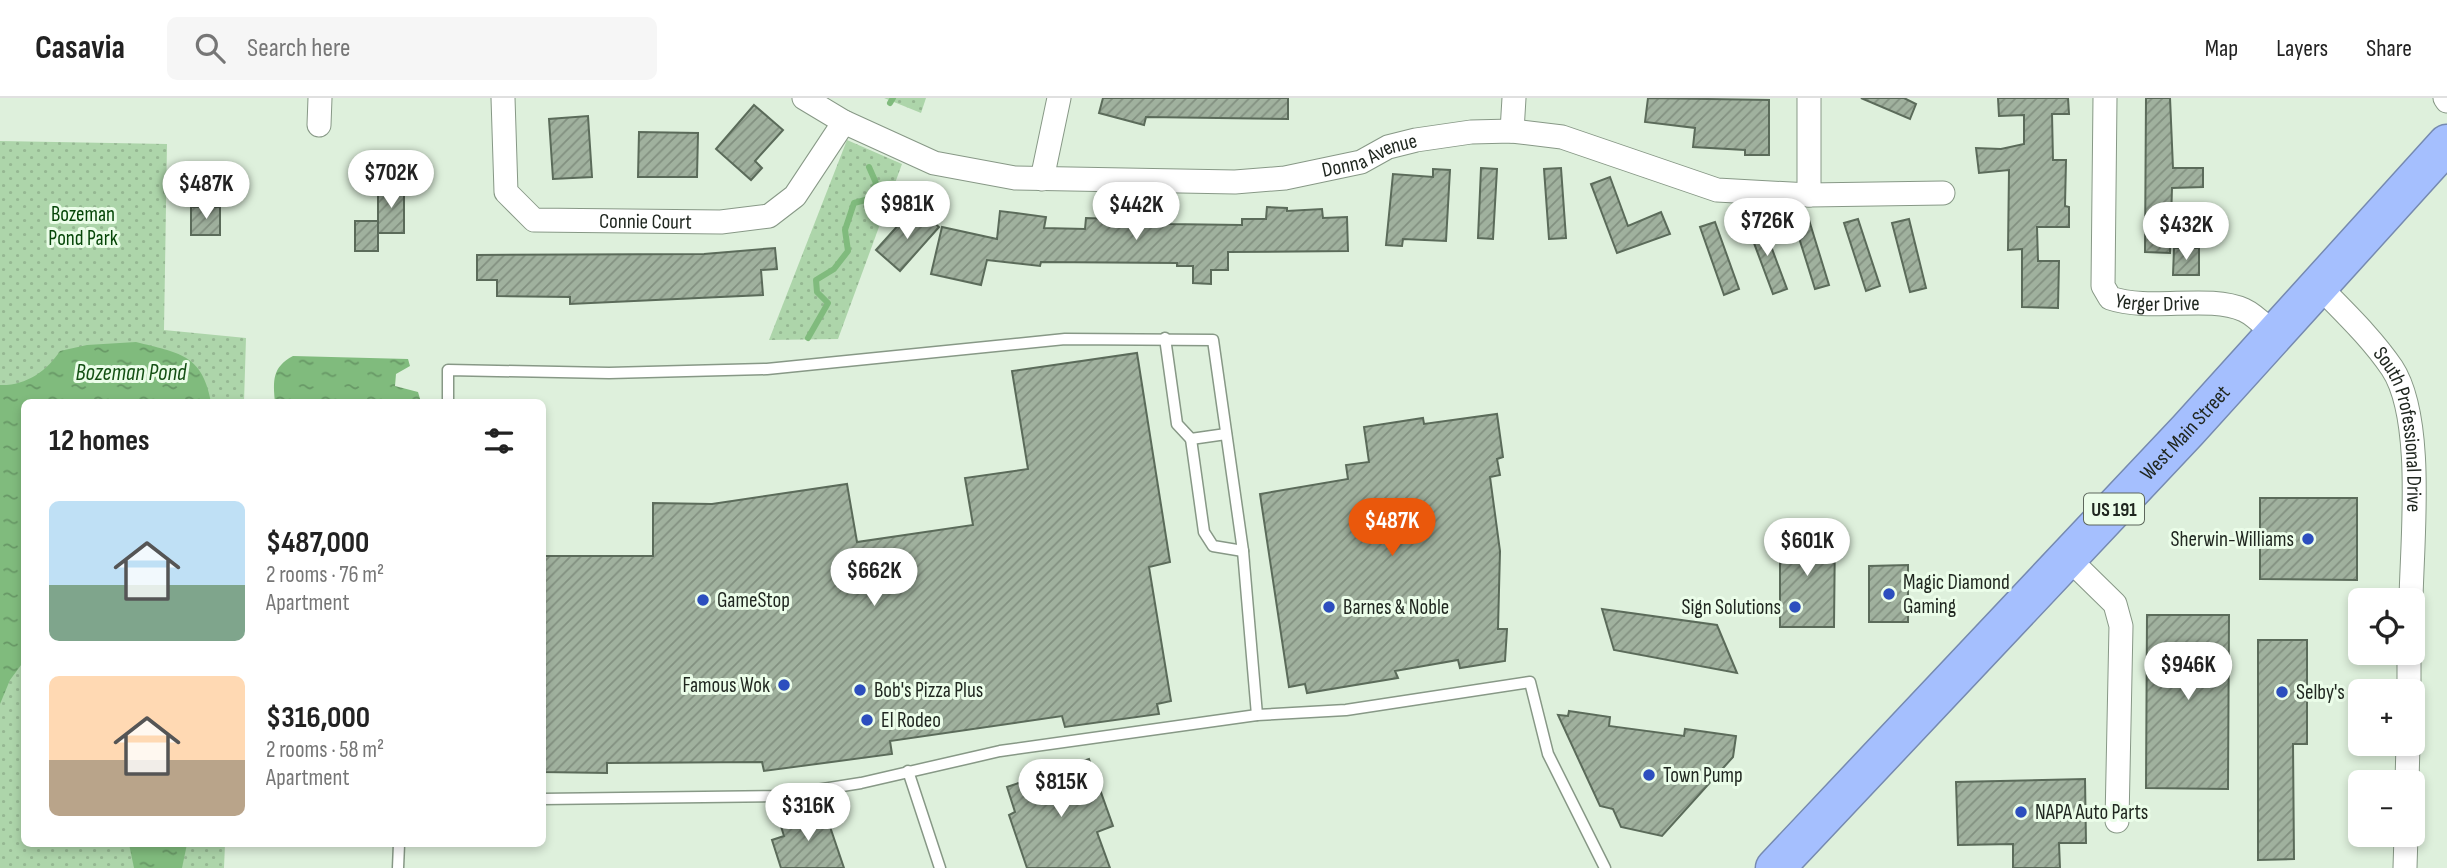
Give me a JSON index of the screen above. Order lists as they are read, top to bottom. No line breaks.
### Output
{"streets":{"highway":["West Main Street","US 191"],"street":["Donna Avenue","Connie Court","Yerger Drive","South Professional Drive"]},"crossings":[["Donna Avenue","Connie Court"],["Yerger Drive","West Main Street"],["West Main Street","South Professional Drive"]],"water":["Bozeman Pond"],"parks":["Bozeman Pond Park"],"places":["Sherwin-Williams","Magic Diamond Gaming","GameStop","Barnes & Noble","Sign Solutions","Famous Wok","Bob's Pizza Plus","Selby's","El Rodeo","Town Pump","NAPA Auto Parts"],"page":{"header":"Casavia","search":"Search here","nav":["Map","Layers","Share"],"price":["$702K","$487K","$981K","$442K","$726K","$432K","$487K","$601K","$662K","$946K","$815K","$316K"],"heading":"12 homes","list":[{"name":"$487,000","note":"2 rooms · 76 m² · Apartment"},{"name":"$316,000","note":"2 rooms · 58 m² · Apartment"}],"map_buttons":["+","−"]}}
